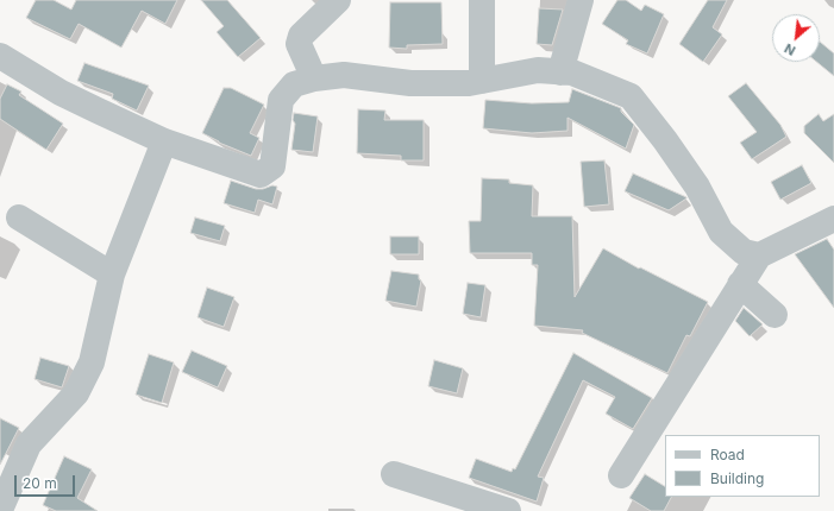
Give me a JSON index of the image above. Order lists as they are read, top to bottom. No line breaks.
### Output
{"legend":["Road","Building"],"scale_bar":"20 m","north":"bottom left"}
